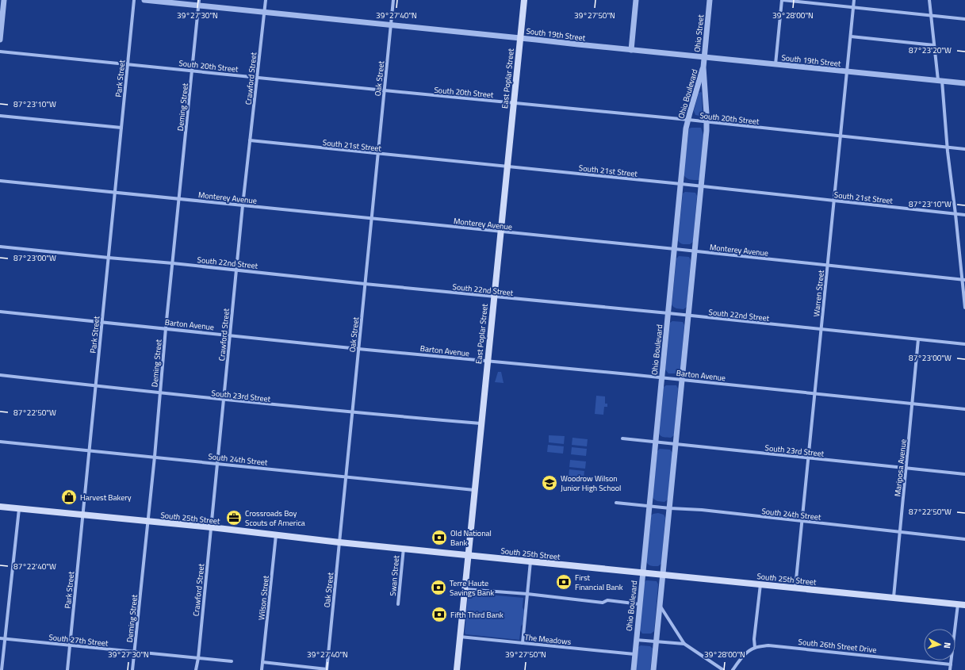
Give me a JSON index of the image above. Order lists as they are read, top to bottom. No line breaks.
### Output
{"streets":{"main road":["East Poplar Street","South 25th Street"],"street":["Ohio Street","South 19th Street","South 20th Street","Park Street","Crawford Street","Oak Street","Ohio Boulevard","Deming Street","South 21st Street","Monterey Avenue","South 22nd Street","Warren Street","Barton Avenue","South 23rd Street","South 24th Street","Mariposa Avenue","Swan Street","Wilson Street","The Meadows","South 27th Street","South 26th Street Drive"]},"crossings":[["Ohio Street","South 19th Street"],["Ohio Street","Ohio Boulevard"],["South 19th Street","Crawford Street"],["South 19th Street","Oak Street"],["South 19th Street","East Poplar Street"],["South 19th Street","Deming Street"],["South 19th Street","Warren Street"],["South 20th Street","Park Street"],["South 20th Street","Crawford Street"],["South 20th Street","Oak Street"],["South 20th Street","East Poplar Street"],["South 20th Street","Ohio Boulevard"],["South 20th Street","Deming Street"],["South 20th Street","Warren Street"],["Park Street","Monterey Avenue"],["Park Street","South 22nd Street"],["Park Street","Barton Avenue"],["Park Street","South 23rd Street"],["Park Street","South 24th Street"],["Park Street","South 25th Street"],["Park Street","South 27th Street"],["Crawford Street","South 21st Street"],["Crawford Street","Monterey Avenue"],["Crawford Street","South 22nd Street"],["Crawford Street","Barton Avenue"],["Crawford Street","South 23rd Street"],["Crawford Street","South 24th Street"],["Crawford Street","South 25th Street"],["Crawford Street","South 27th Street"],["Oak Street","South 21st Street"],["Oak Street","Monterey Avenue"],["Oak Street","South 22nd Street"],["Oak Street","Barton Avenue"],["Oak Street","South 23rd Street"],["Oak Street","South 24th Street"],["Oak Street","South 25th Street"],["East Poplar Street","South 21st Street"],["East Poplar Street","Monterey Avenue"],["East Poplar Street","South 22nd Street"],["East Poplar Street","Barton Avenue"],["East Poplar Street","South 23rd Street"],["East Poplar Street","South 24th Street"],["East Poplar Street","South 25th Street"],["East Poplar Street","The Meadows"],["Ohio Boulevard","South 21st Street"],["Ohio Boulevard","Monterey Avenue"],["Ohio Boulevard","South 22nd Street"],["Ohio Boulevard","Barton Avenue"],["Ohio Boulevard","South 23rd Street"],["Ohio Boulevard","South 24th Street"],["Ohio Boulevard","South 25th Street"],["Ohio Boulevard","The Meadows"],["Deming Street","Monterey Avenue"],["Deming Street","South 22nd Street"],["Deming Street","Barton Avenue"],["Deming Street","South 23rd Street"],["Deming Street","South 24th Street"],["Deming Street","South 25th Street"],["Deming Street","South 27th Street"],["South 21st Street","Warren Street"],["Monterey Avenue","Warren Street"],["South 22nd Street","Warren Street"],["South 22nd Street","Mariposa Avenue"],["Warren Street","Barton Avenue"],["Warren Street","South 23rd Street"],["Warren Street","South 24th Street"],["Warren Street","South 25th Street"],["Barton Avenue","Mariposa Avenue"],["South 23rd Street","Mariposa Avenue"],["South 24th Street","Mariposa Avenue"],["Mariposa Avenue","South 25th Street"],["South 25th Street","Swan Street"],["South 25th Street","Wilson Street"]],"places":{"school or university":["Woodrow Wilson Junior High School"],"shop":["Harvest Bakery"],"office":["Crossroads Boy Scouts of America"],"bank":["Old National Bank","First Financial Bank","Terre Haute Savings Bank","Fifth Third Bank"]},"north":"right","coordinates":["39°27'30\"N","39°27'40\"N","39°27'50\"N","39°28'00\"N","87°23'20\"W","87°23'10\"W","87°23'00\"W","87°22'50\"W","87°22'40\"W"]}
